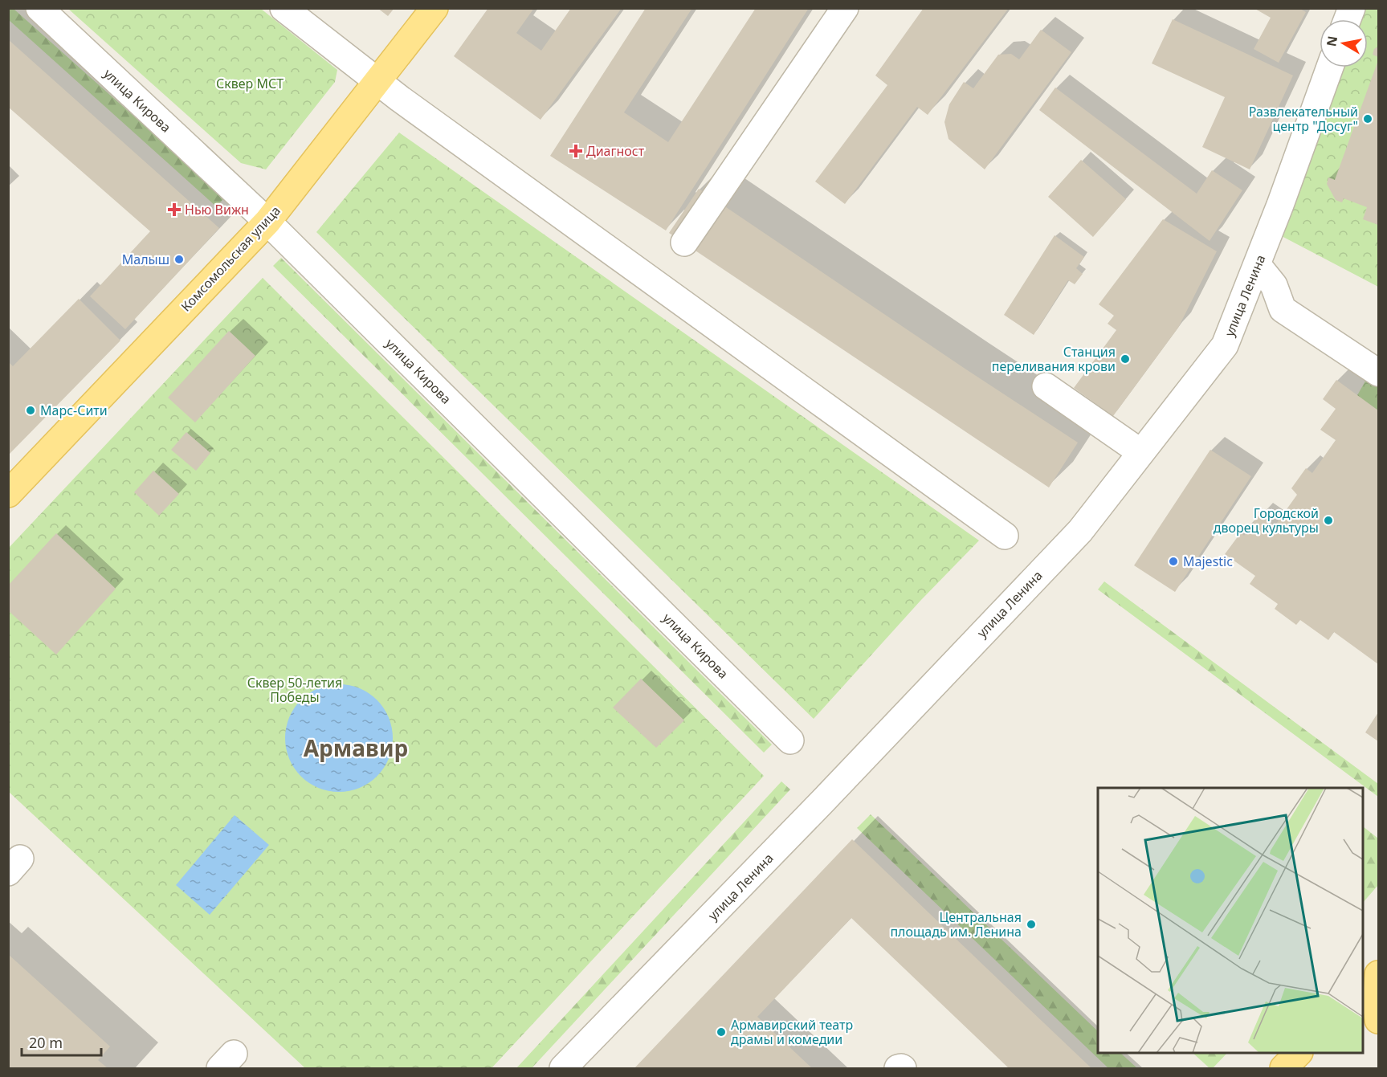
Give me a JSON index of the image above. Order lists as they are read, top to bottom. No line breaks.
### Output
{"streets":{"main road":["Комсомольская улица"],"street":["улица Кирова","улица Ленина"]},"crossings":[["улица Кирова","Комсомольская улица"]],"districts":["Армавир"],"parks":["Сквер МСТ","Сквер 50-летия Победы"],"places":{"other":["Развлекательный центр \"Досуг\"","Малыш","Cтанция переливания крови","Марс-Сити","Городской дворец культуры","Majestic","Центральная площадь им. Ленина","Армавирский театр драмы и комедии"],"health":["Диагност","Нью Вижн"]},"scale_bar":"20 m","north":"left"}
